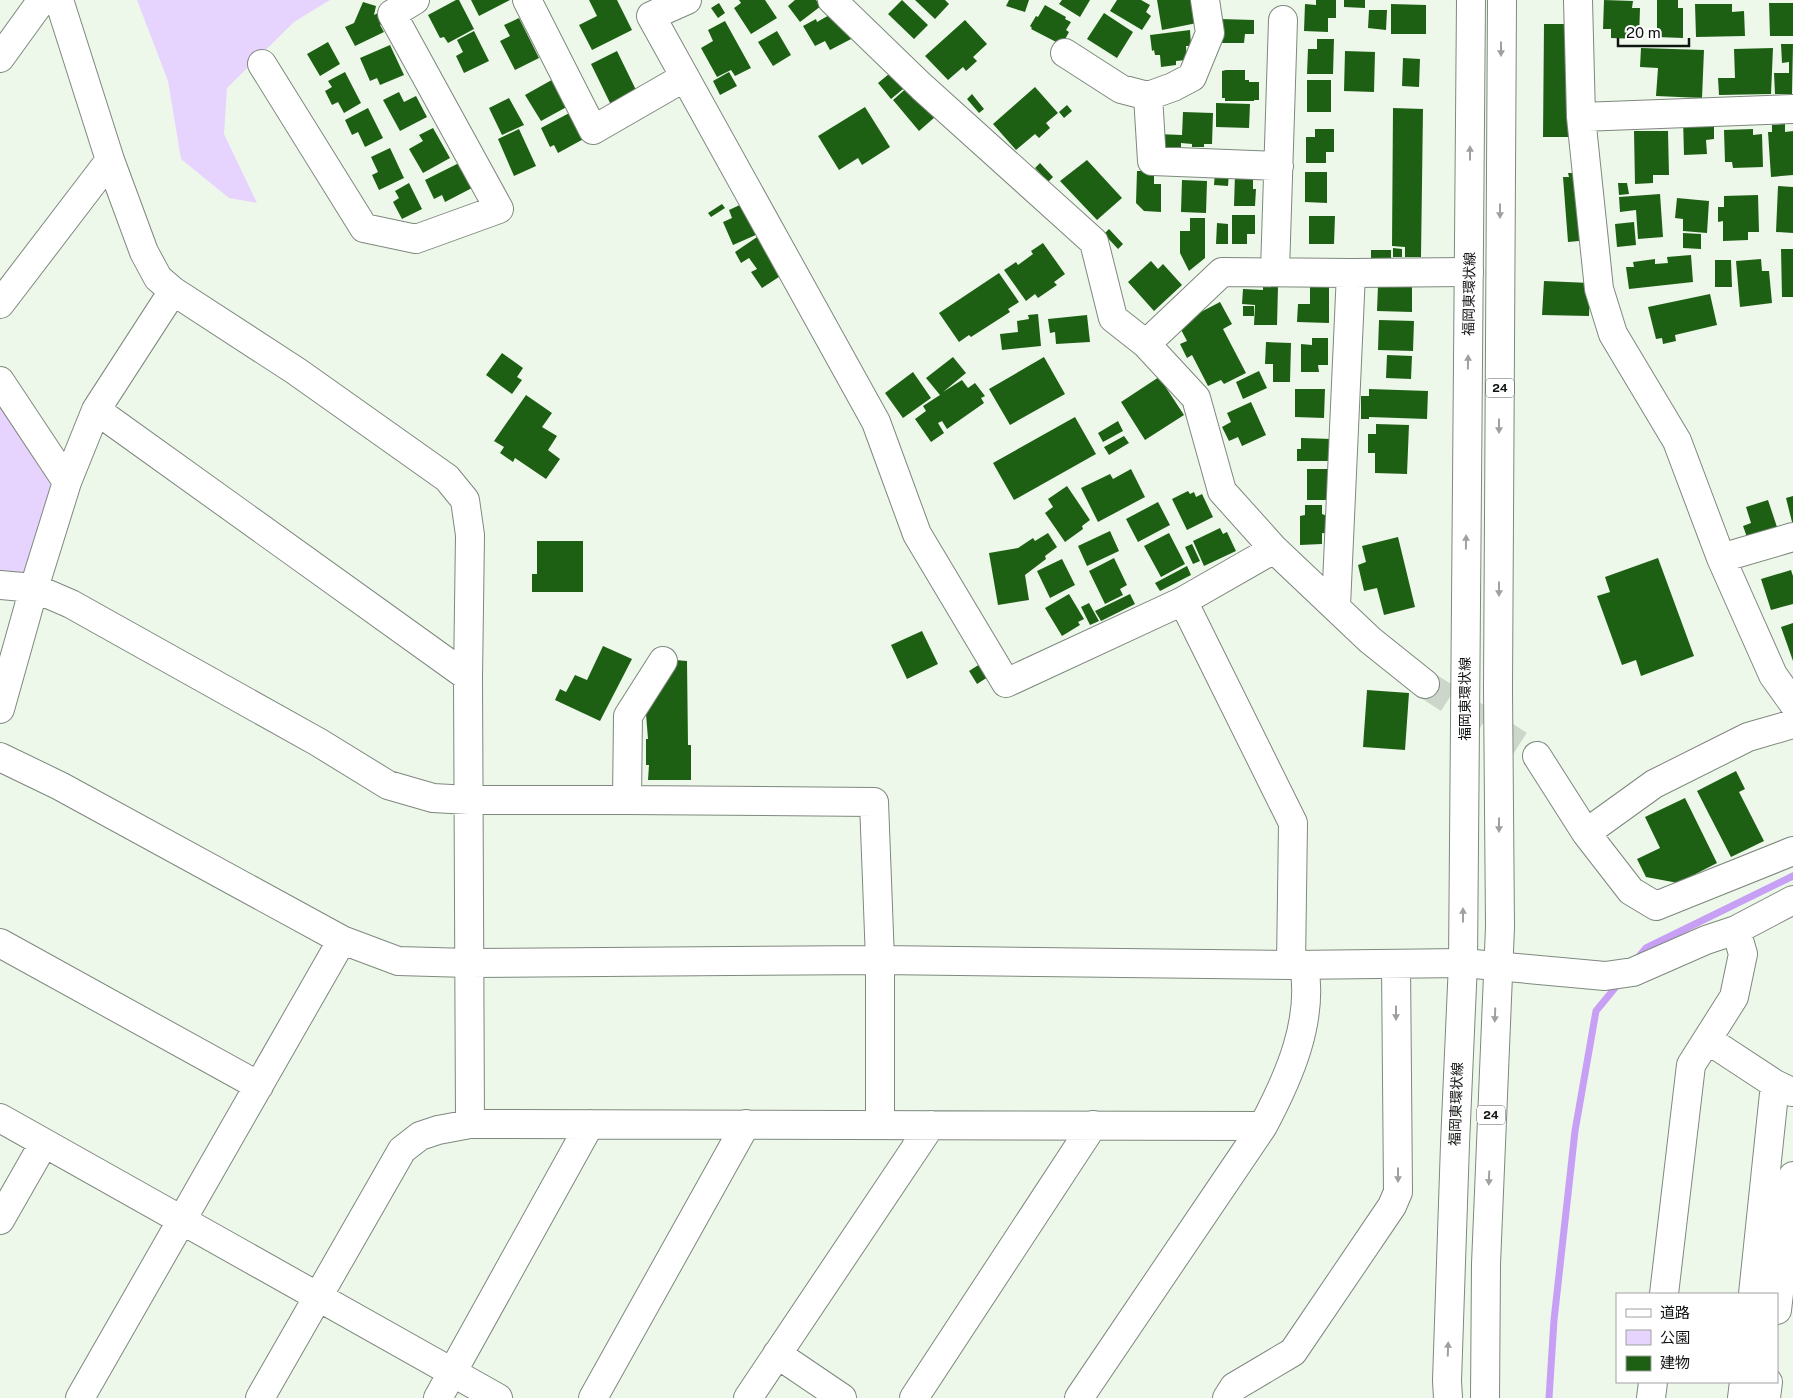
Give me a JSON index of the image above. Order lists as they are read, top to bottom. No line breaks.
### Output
{"streets":{"street":["福岡東環状線","24"]},"legend":["道路","公園","建物"],"scale_bar":"20 m"}
